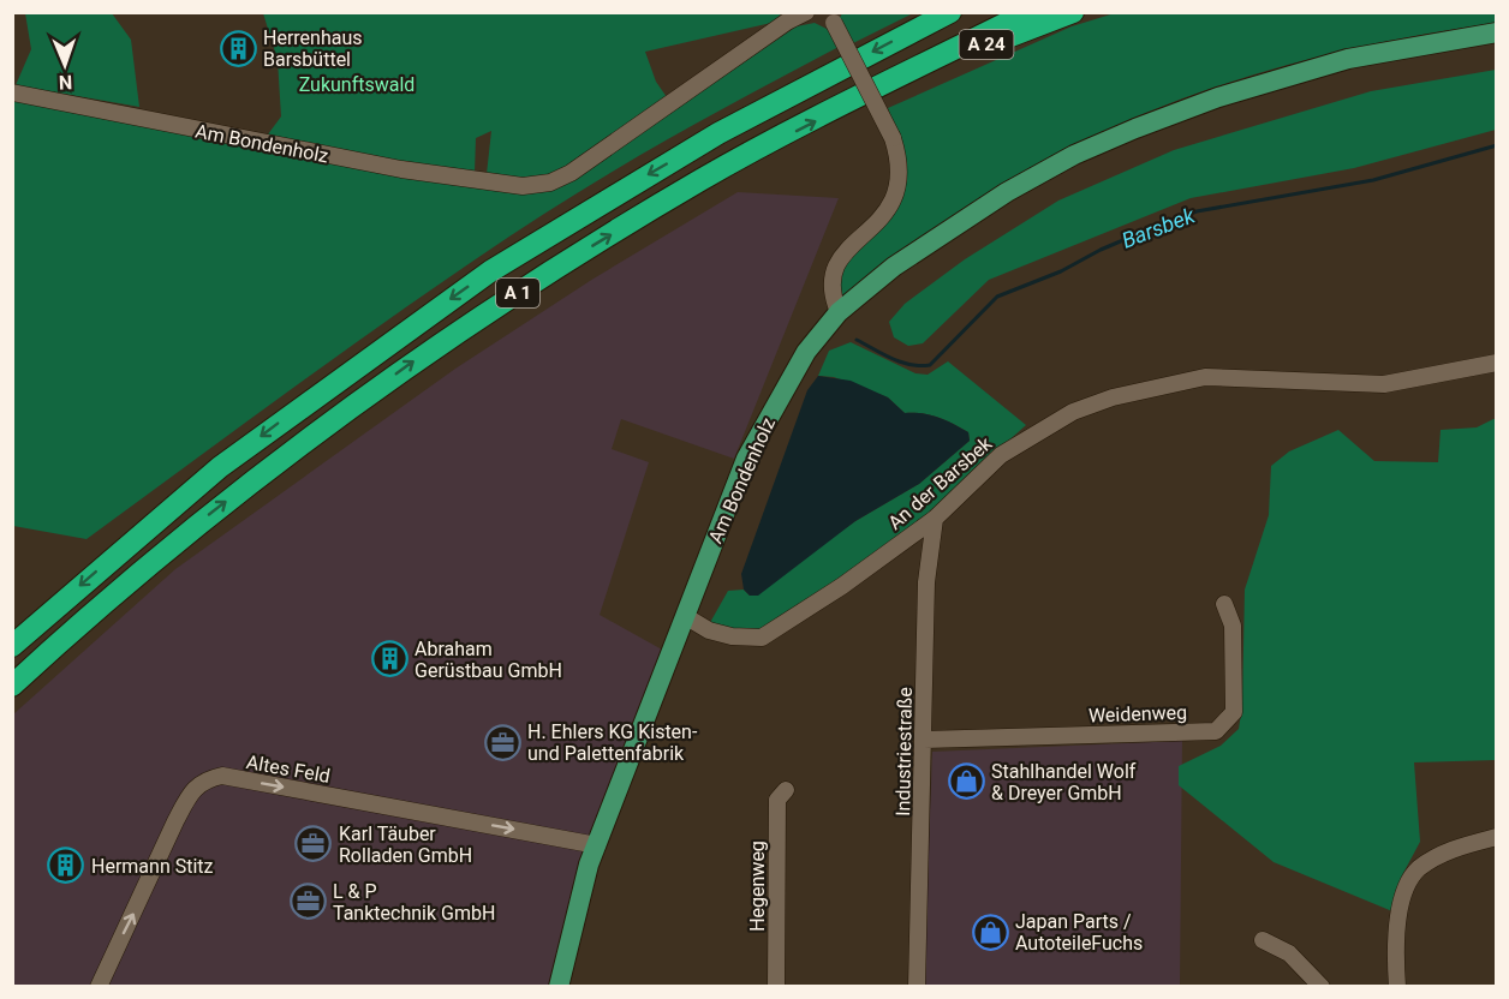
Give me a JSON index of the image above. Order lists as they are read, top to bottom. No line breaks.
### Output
{"streets":{"highway":["A 24","A 1"],"main road":["Am Bondenholz"],"street":["An der Barsbek","Weidenweg","Industriestraße","Altes Feld","Hegenweg"]},"crossings":[["A 24","A 1"],["Am Bondenholz","An der Barsbek"],["Am Bondenholz","Altes Feld"],["An der Barsbek","Industriestraße"],["Weidenweg","Industriestraße"]],"one_way":["Altes Feld"],"water":["Barsbek"],"parks":["Zukunftswald"],"places":{"building":["Herrenhaus Barsbüttel","Abraham Gerüstbau GmbH","Hermann Stitz"],"office":["H. Ehlers KG Kisten- und Palettenfabrik","Karl Täuber Rolladen GmbH","L & P Tanktechnik GmbH"],"shop":["Stahlhandel Wolf & Dreyer GmbH","Japan Parts / AutoteileFuchs"]},"north":"bottom"}
